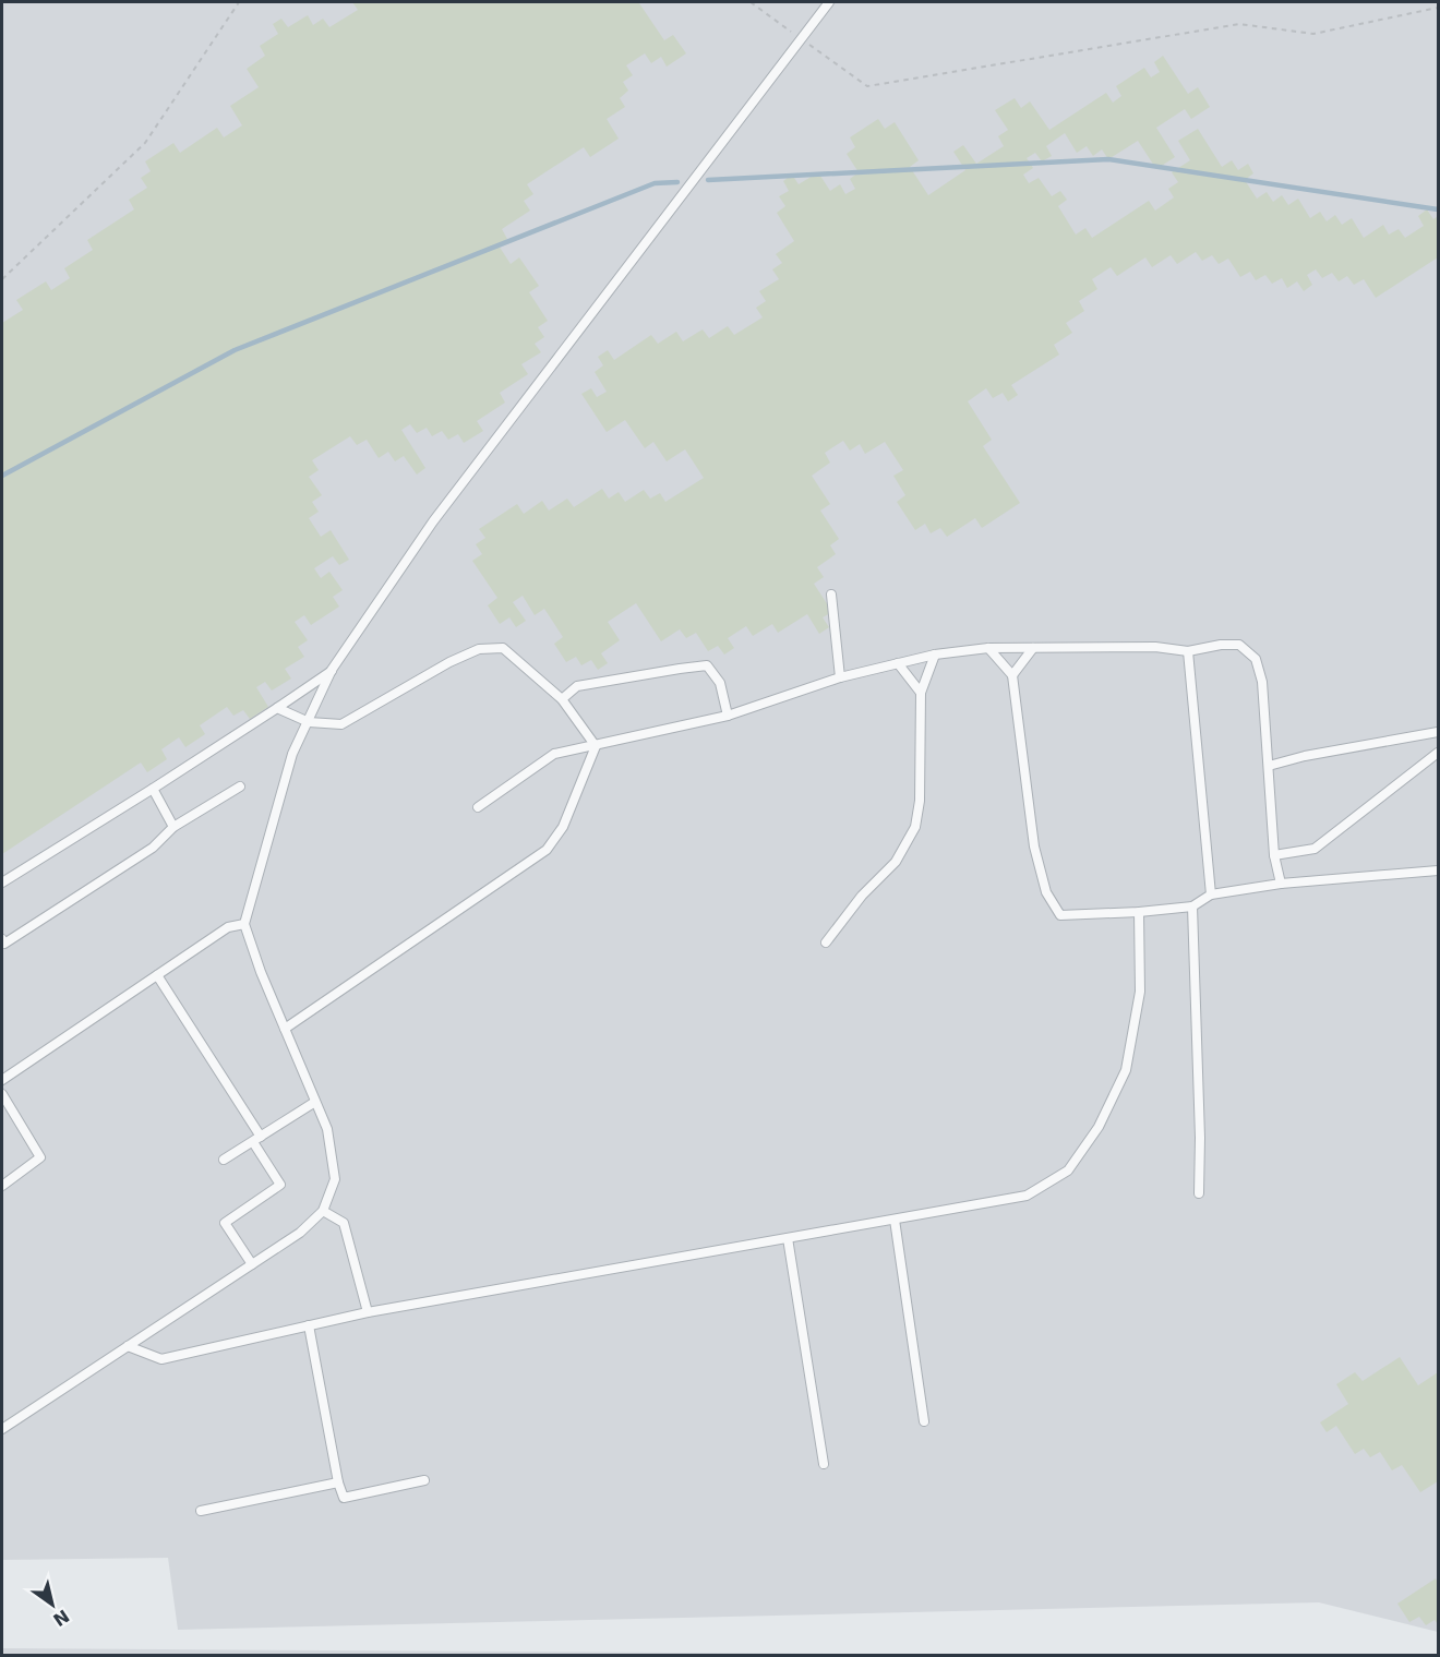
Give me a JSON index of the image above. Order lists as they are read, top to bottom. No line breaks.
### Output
{"north":"bottom right"}
